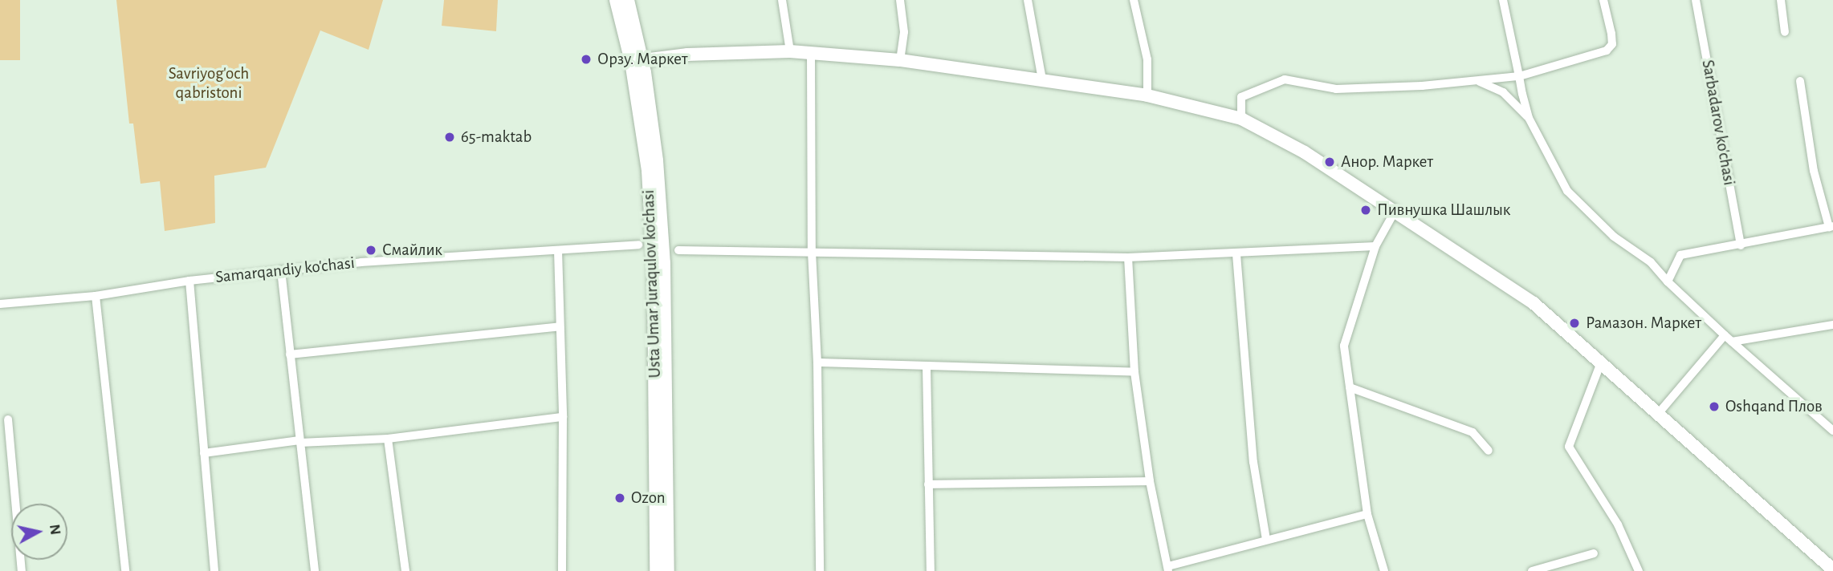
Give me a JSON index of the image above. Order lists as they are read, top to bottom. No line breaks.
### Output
{"streets":{"main road":["Usta Umar Juraqulov ko'chasi"],"street":["Sarbadarov ko'chasi","Samarqandiy ko'chasi"]},"parks":["Savriyog'och qabristoni"],"places":["Орзу. Маркет","65-maktab","Анор. Маркет","Пивнушка Шашлык","Смайлик","Рамазон. Маркет","Oshqand Плов","Ozon"],"north":"right"}
